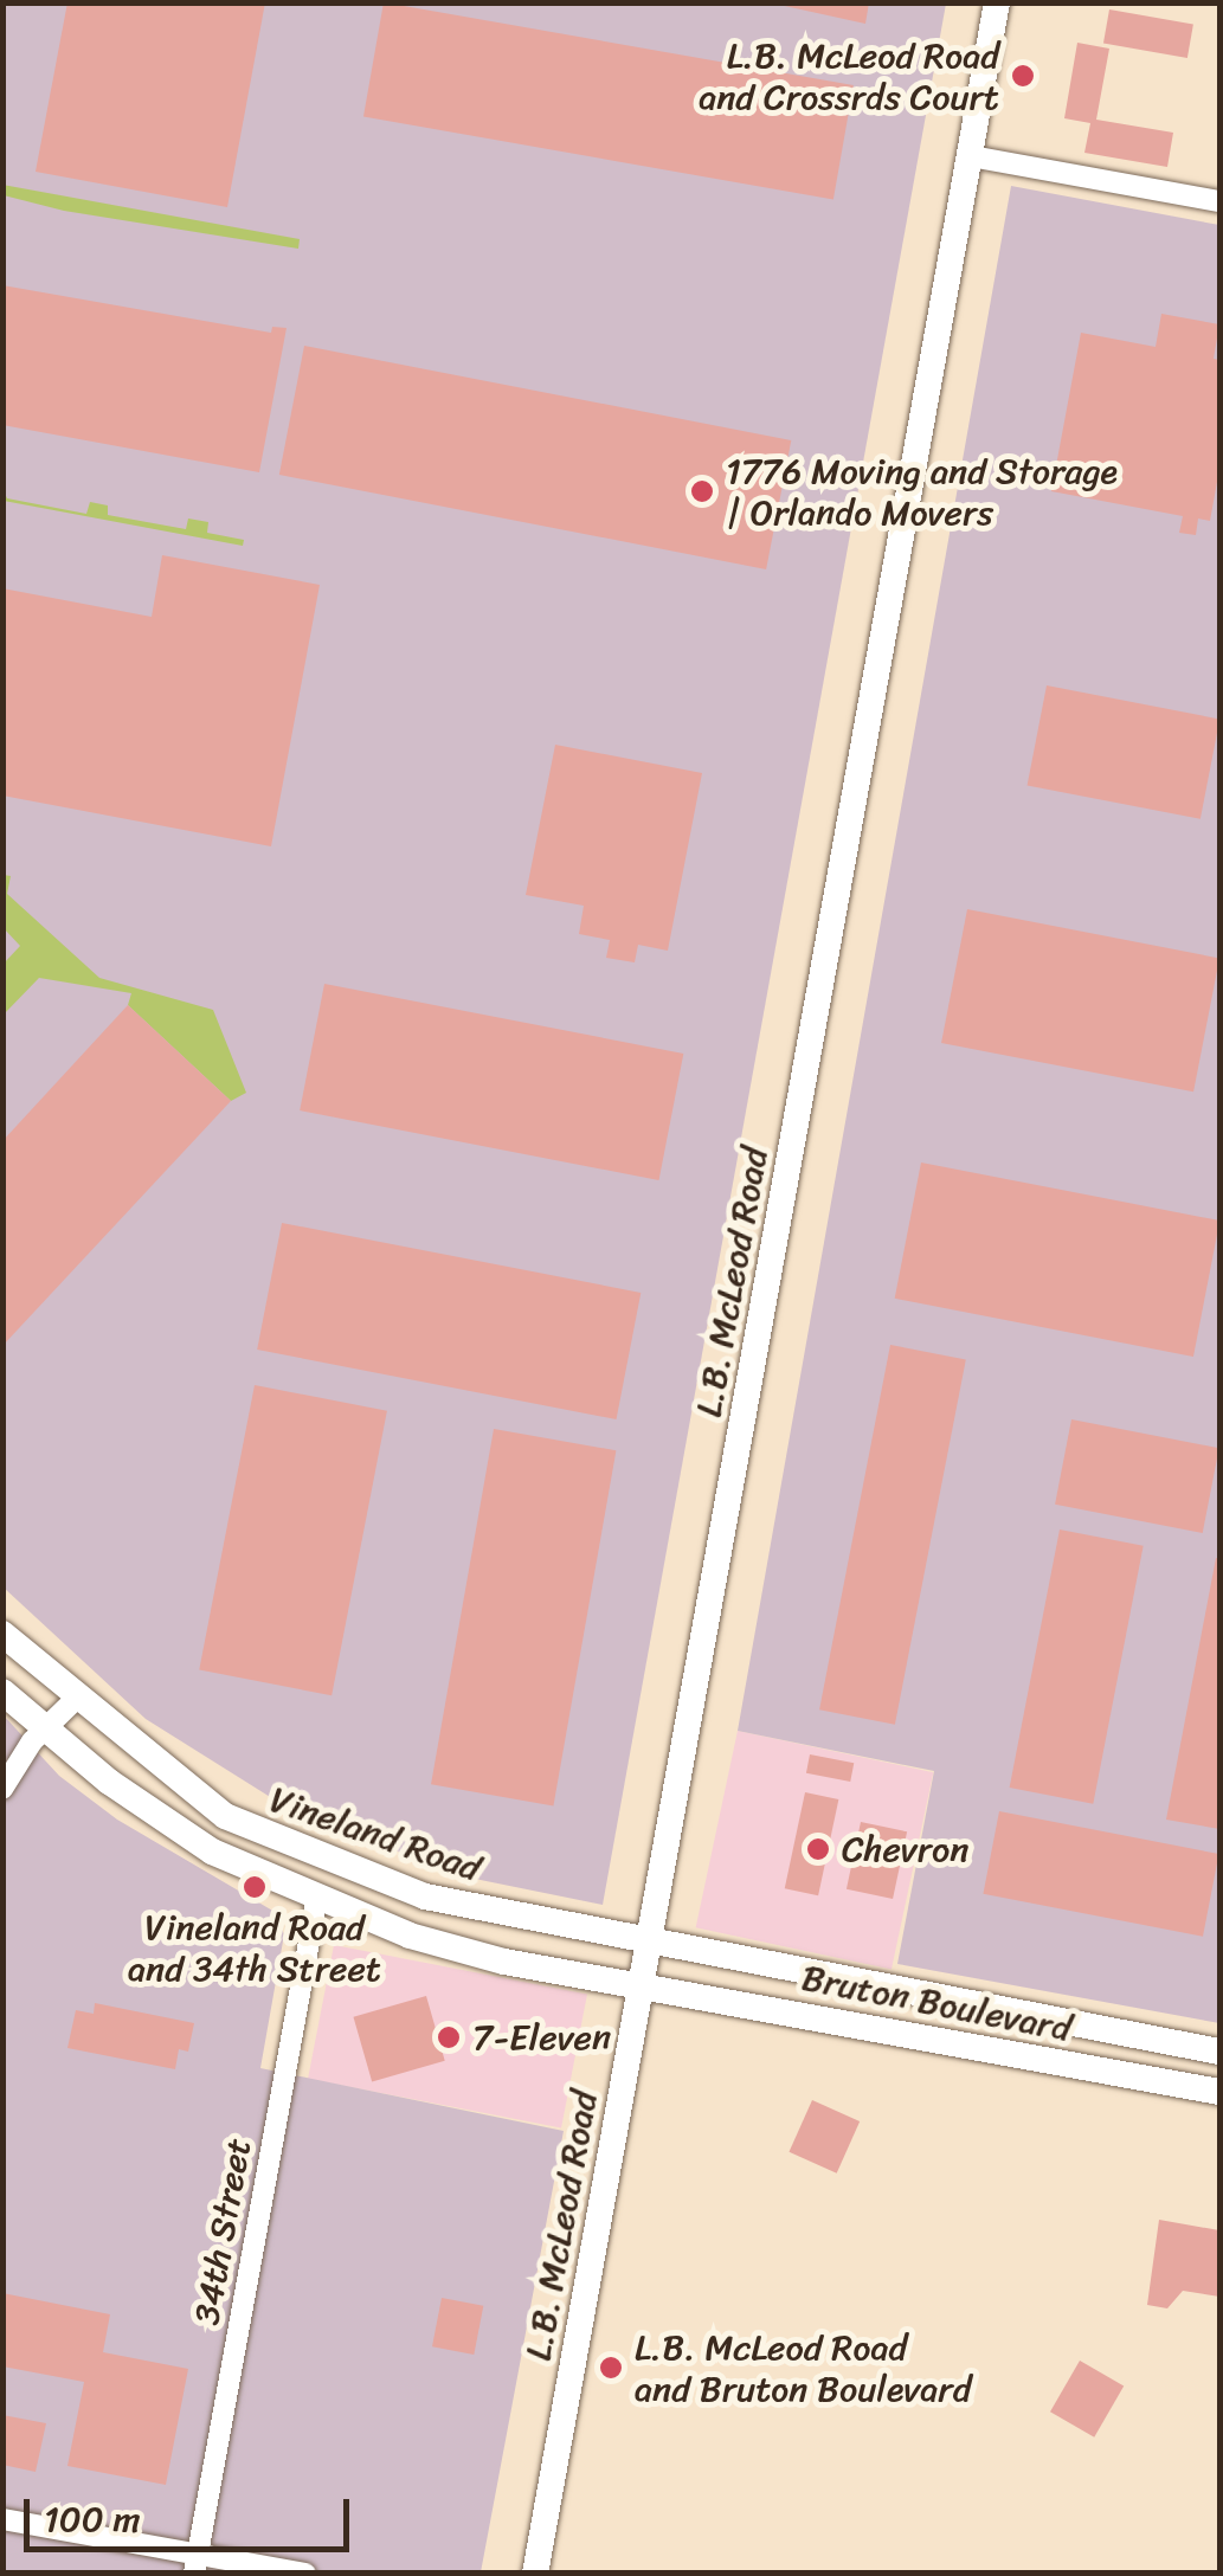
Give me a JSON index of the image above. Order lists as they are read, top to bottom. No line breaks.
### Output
{"streets":{"street":["L.B. McLeod Road","Vineland Road","Bruton Boulevard","34th Street"]},"crossings":[["L.B. McLeod Road","Vineland Road"],["L.B. McLeod Road","Bruton Boulevard"],["Vineland Road","Bruton Boulevard"]],"places":["L.B. McLeod Road and Crossrds Court","1776 Moving and Storage | Orlando Movers","Chevron","Vineland Road and 34th Street","7-Eleven","L.B. McLeod Road and Bruton Boulevard"],"scale_bar":"100 m"}
